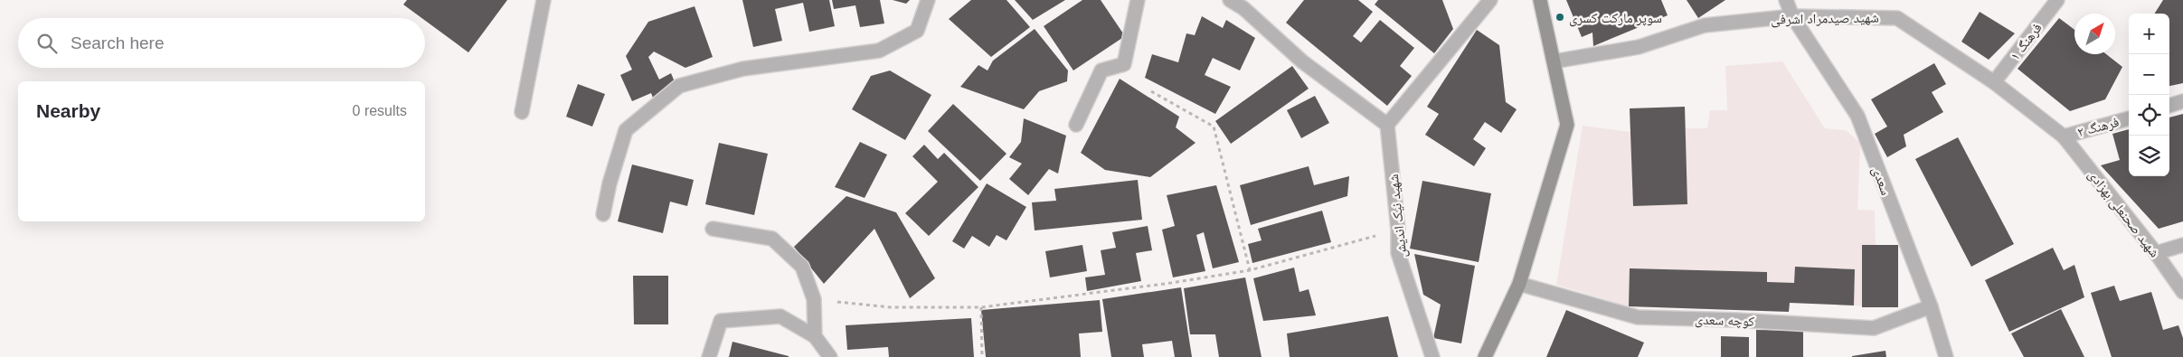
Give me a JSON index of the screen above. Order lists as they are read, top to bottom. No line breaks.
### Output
{"streets":{"street":["شهید صیدمراد اشرفی","فرهنگ ۱","فرهنگ ۲","سعدی","شهید صحنعلی بهزادی","شهید نیک اندیش","کوچه سعدی"]},"crossings":[["شهید صیدمراد اشرفی","فرهنگ ۱"],["شهید صیدمراد اشرفی","فرهنگ ۲"],["شهید صیدمراد اشرفی","سعدی"],["شهید صیدمراد اشرفی","شهید صحنعلی بهزادی"],["فرهنگ ۲","شهید صحنعلی بهزادی"],["سعدی","کوچه سعدی"]],"places":["سوپر مارکت کسری"],"north":"top right","page":{"map_buttons":["+","−"],"search":"Search here","heading":["Nearby","0 results"]}}
